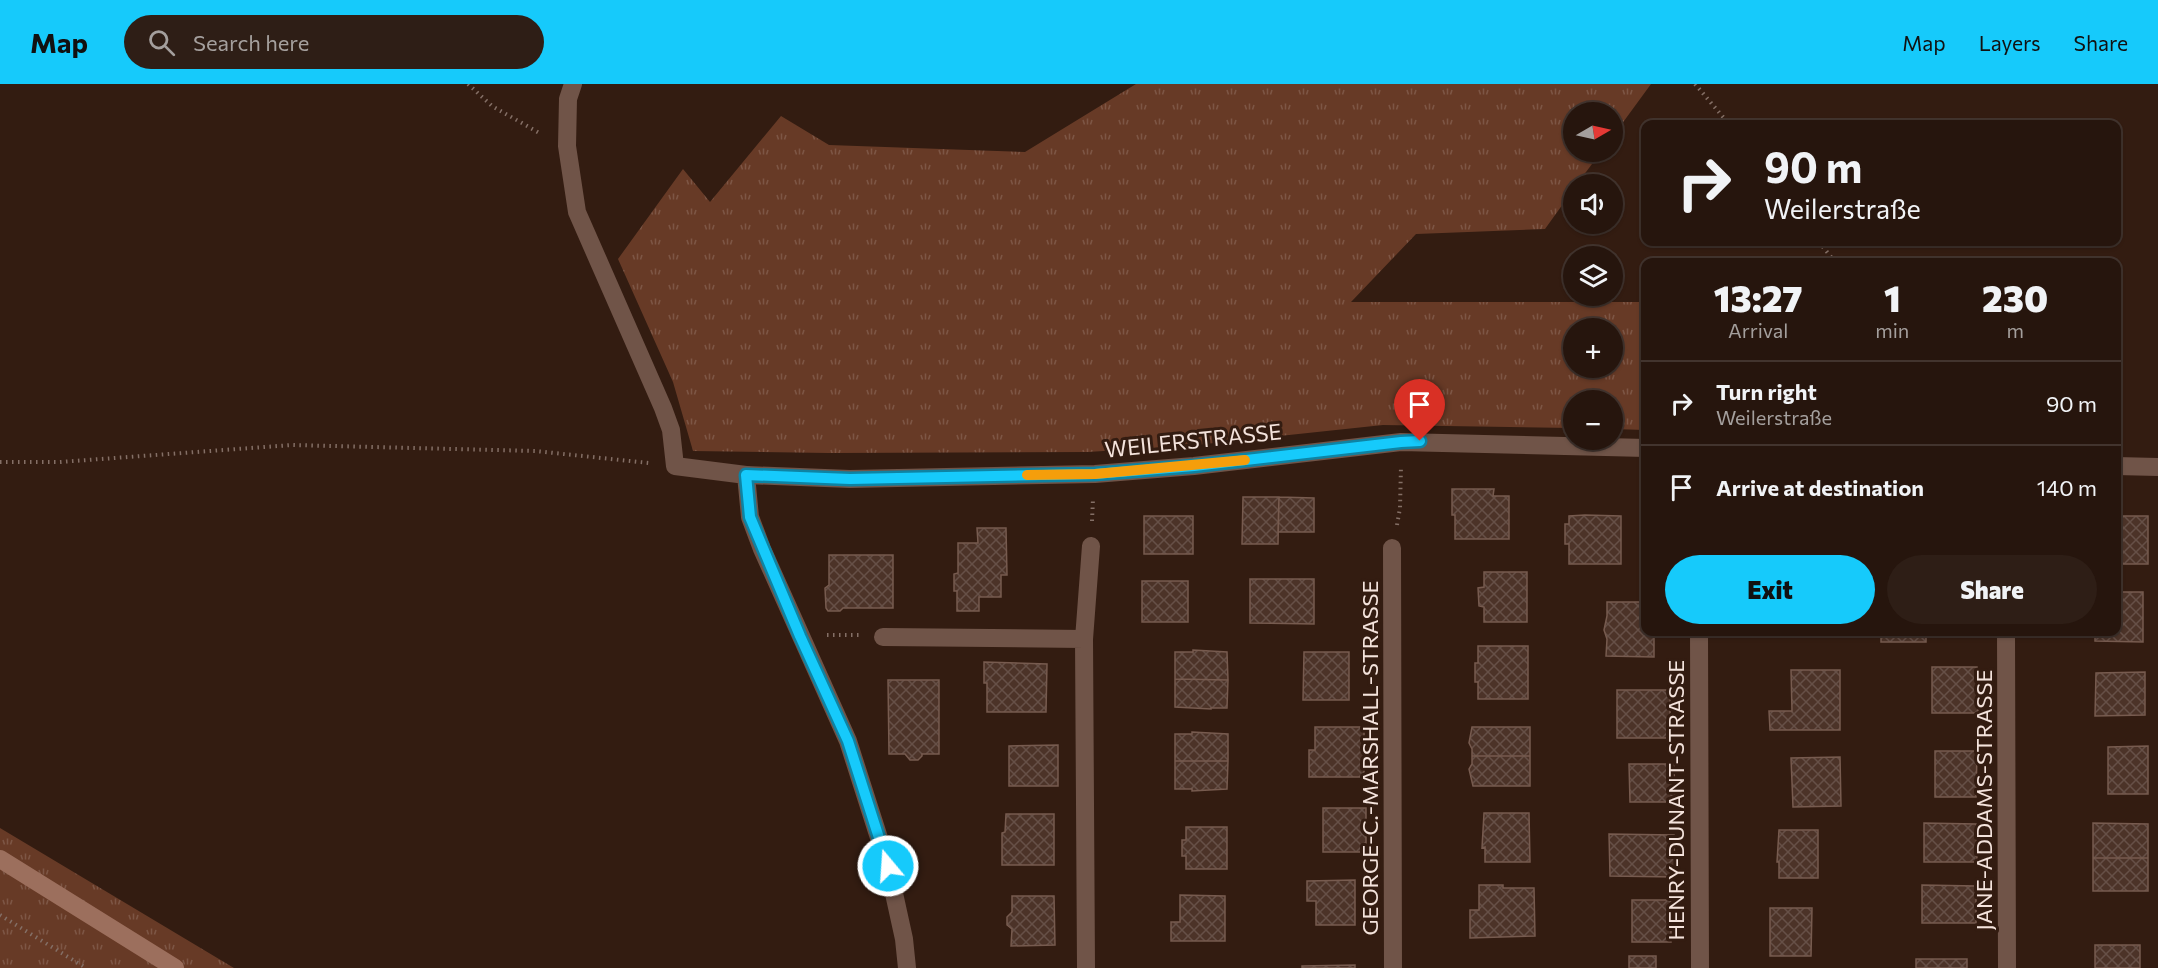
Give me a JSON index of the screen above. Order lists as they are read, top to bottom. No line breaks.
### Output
{"streets":{"street":["WEILERSTRASSE","GEORGE-C.-MARSHALL-STRASSE","HENRY-DUNANT-STRASSE","JANE-ADDAMS-STRASSE"]},"north":"right","page":{"header":"Map","search":"Search here","nav":["Map","Layers","Share"],"map_buttons":["+","−"],"turn":["90 m","Weilerstraße"],"eta":["13:27","Arrival","1","min","230","m"],"list":[{"name":"Turn right","note":"Weilerstraße","value":"90 m"},{"name":"Arrive at destination","value":"140 m"}],"buttons":["Exit","Share"]}}
